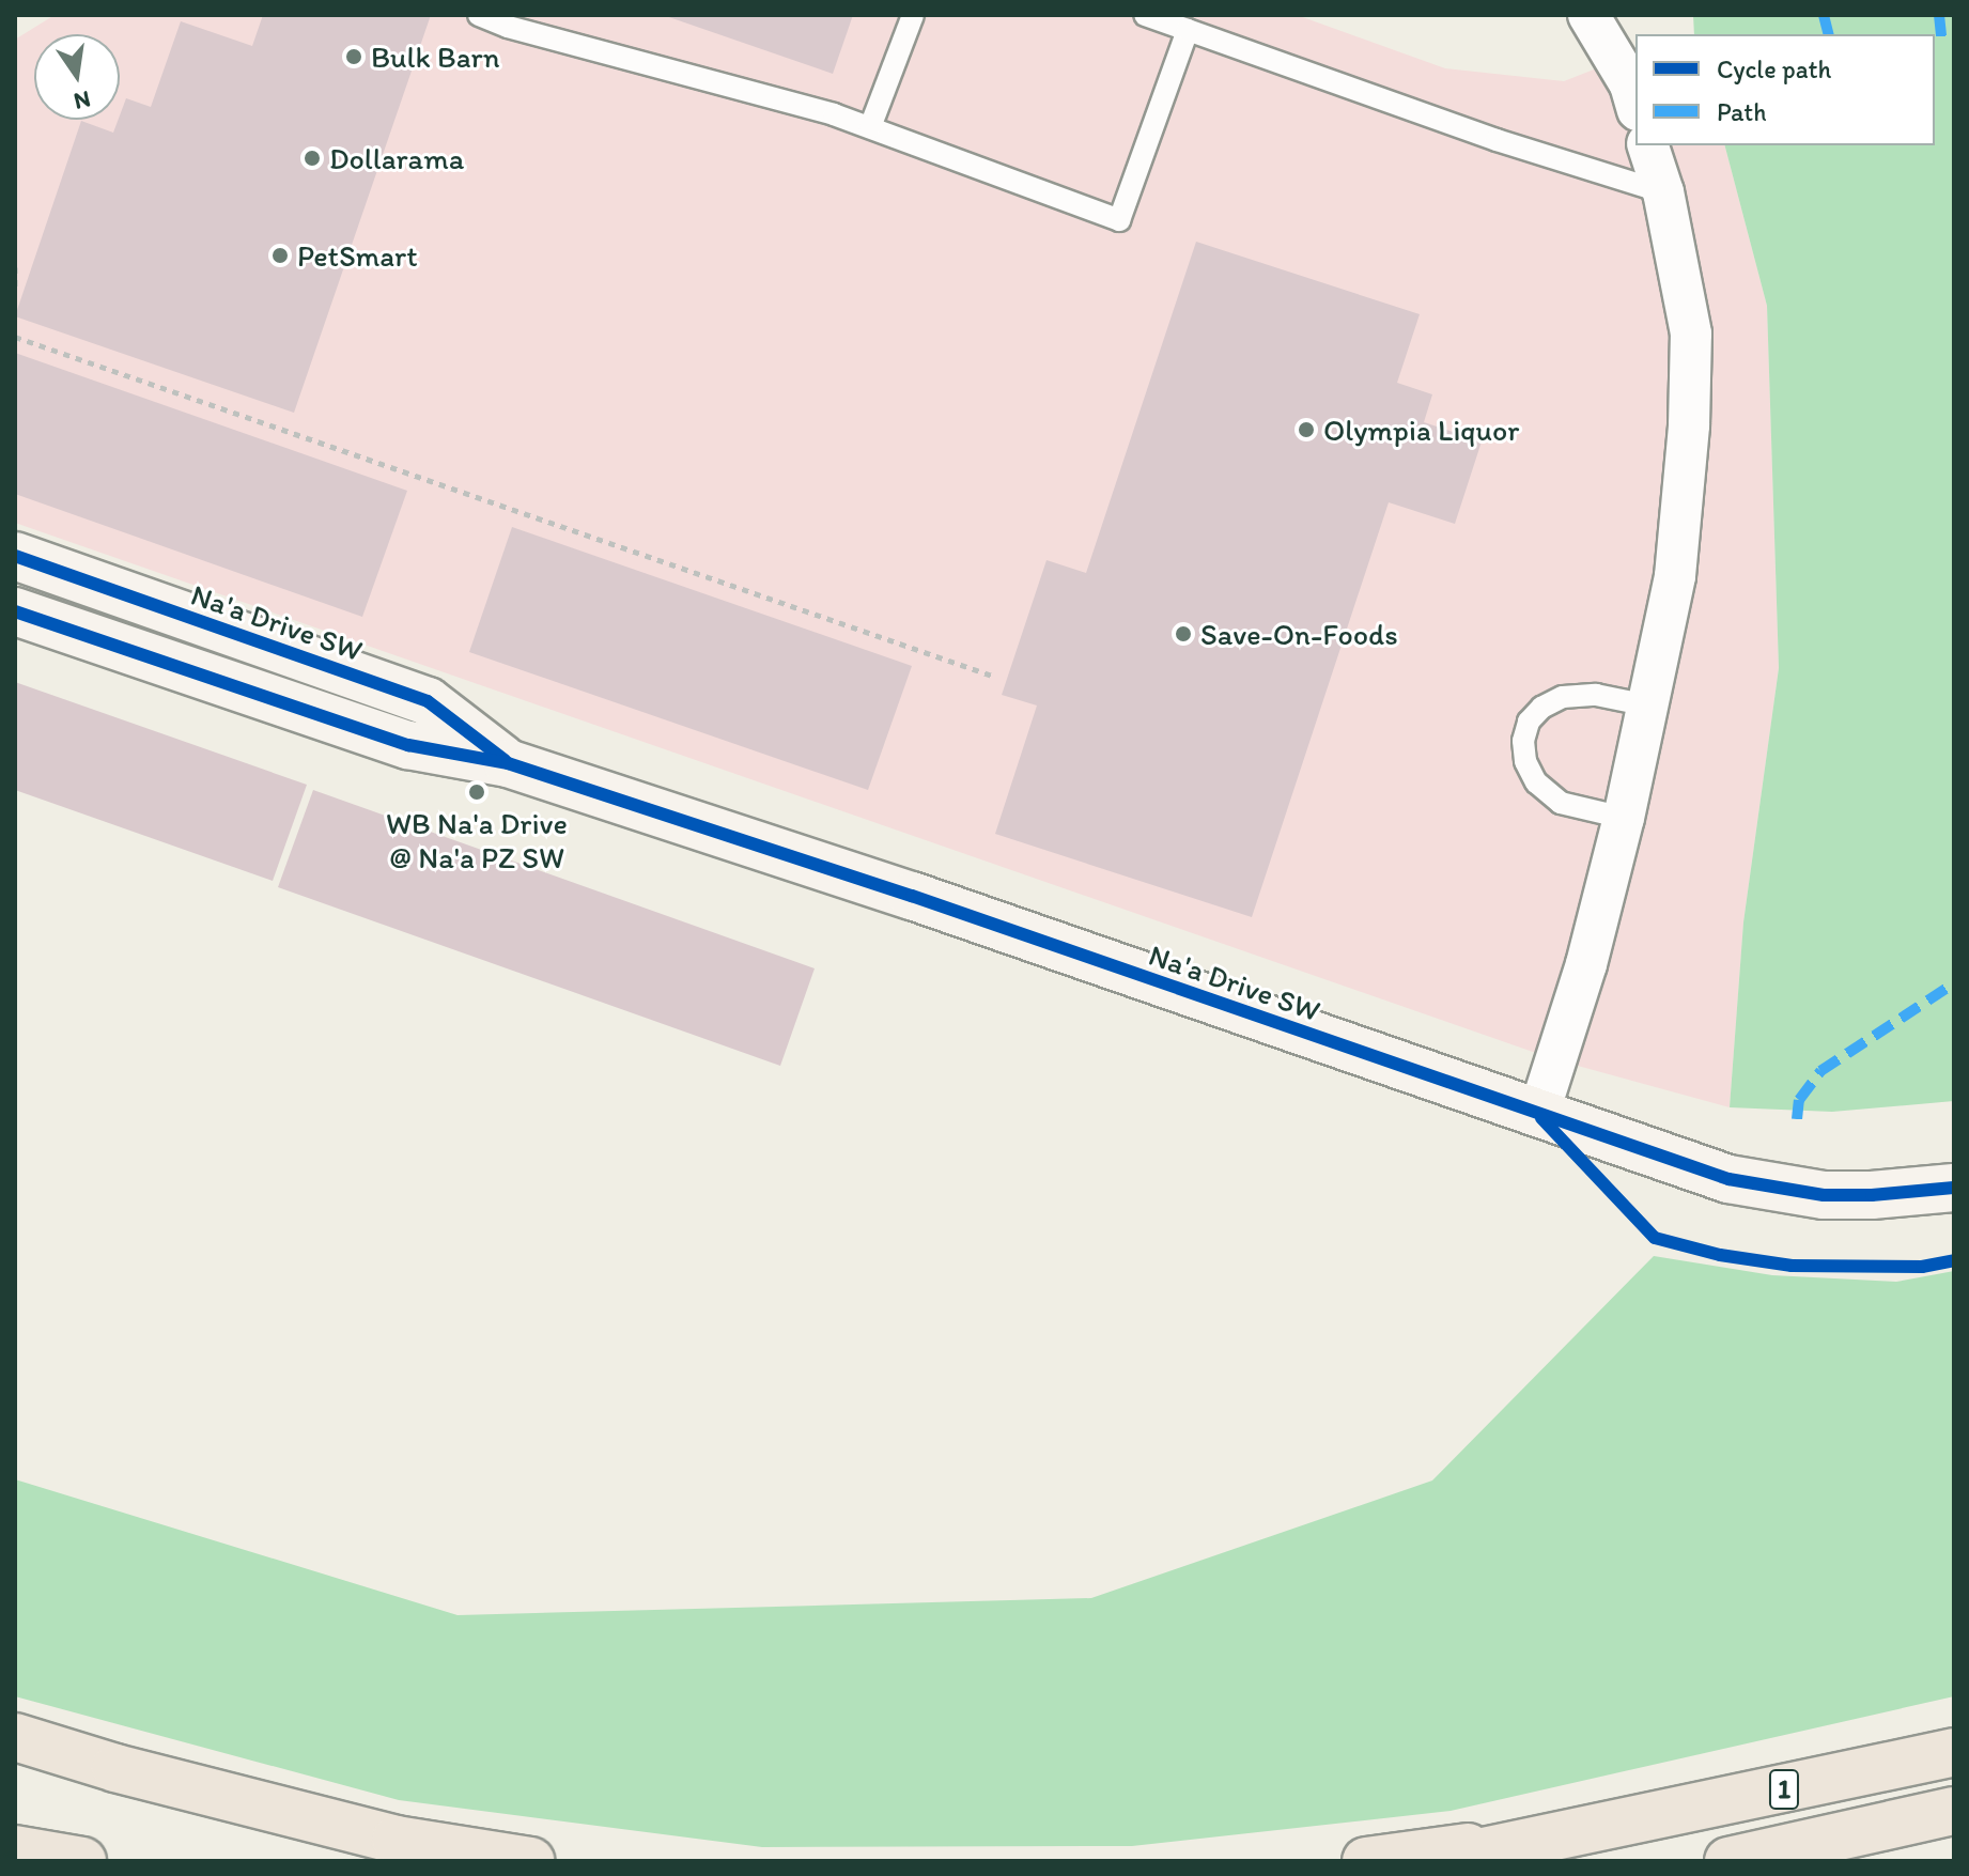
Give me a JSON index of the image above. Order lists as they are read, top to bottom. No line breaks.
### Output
{"streets":{"highway":["1"],"street":["Na'a Drive SW"]},"places":["Bulk Barn","Dollarama","PetSmart","Olympia Liquor","Save-On-Foods","WB Na'a Drive @ Na'a PZ SW"],"legend":["Cycle path","Path"],"north":"bottom"}
